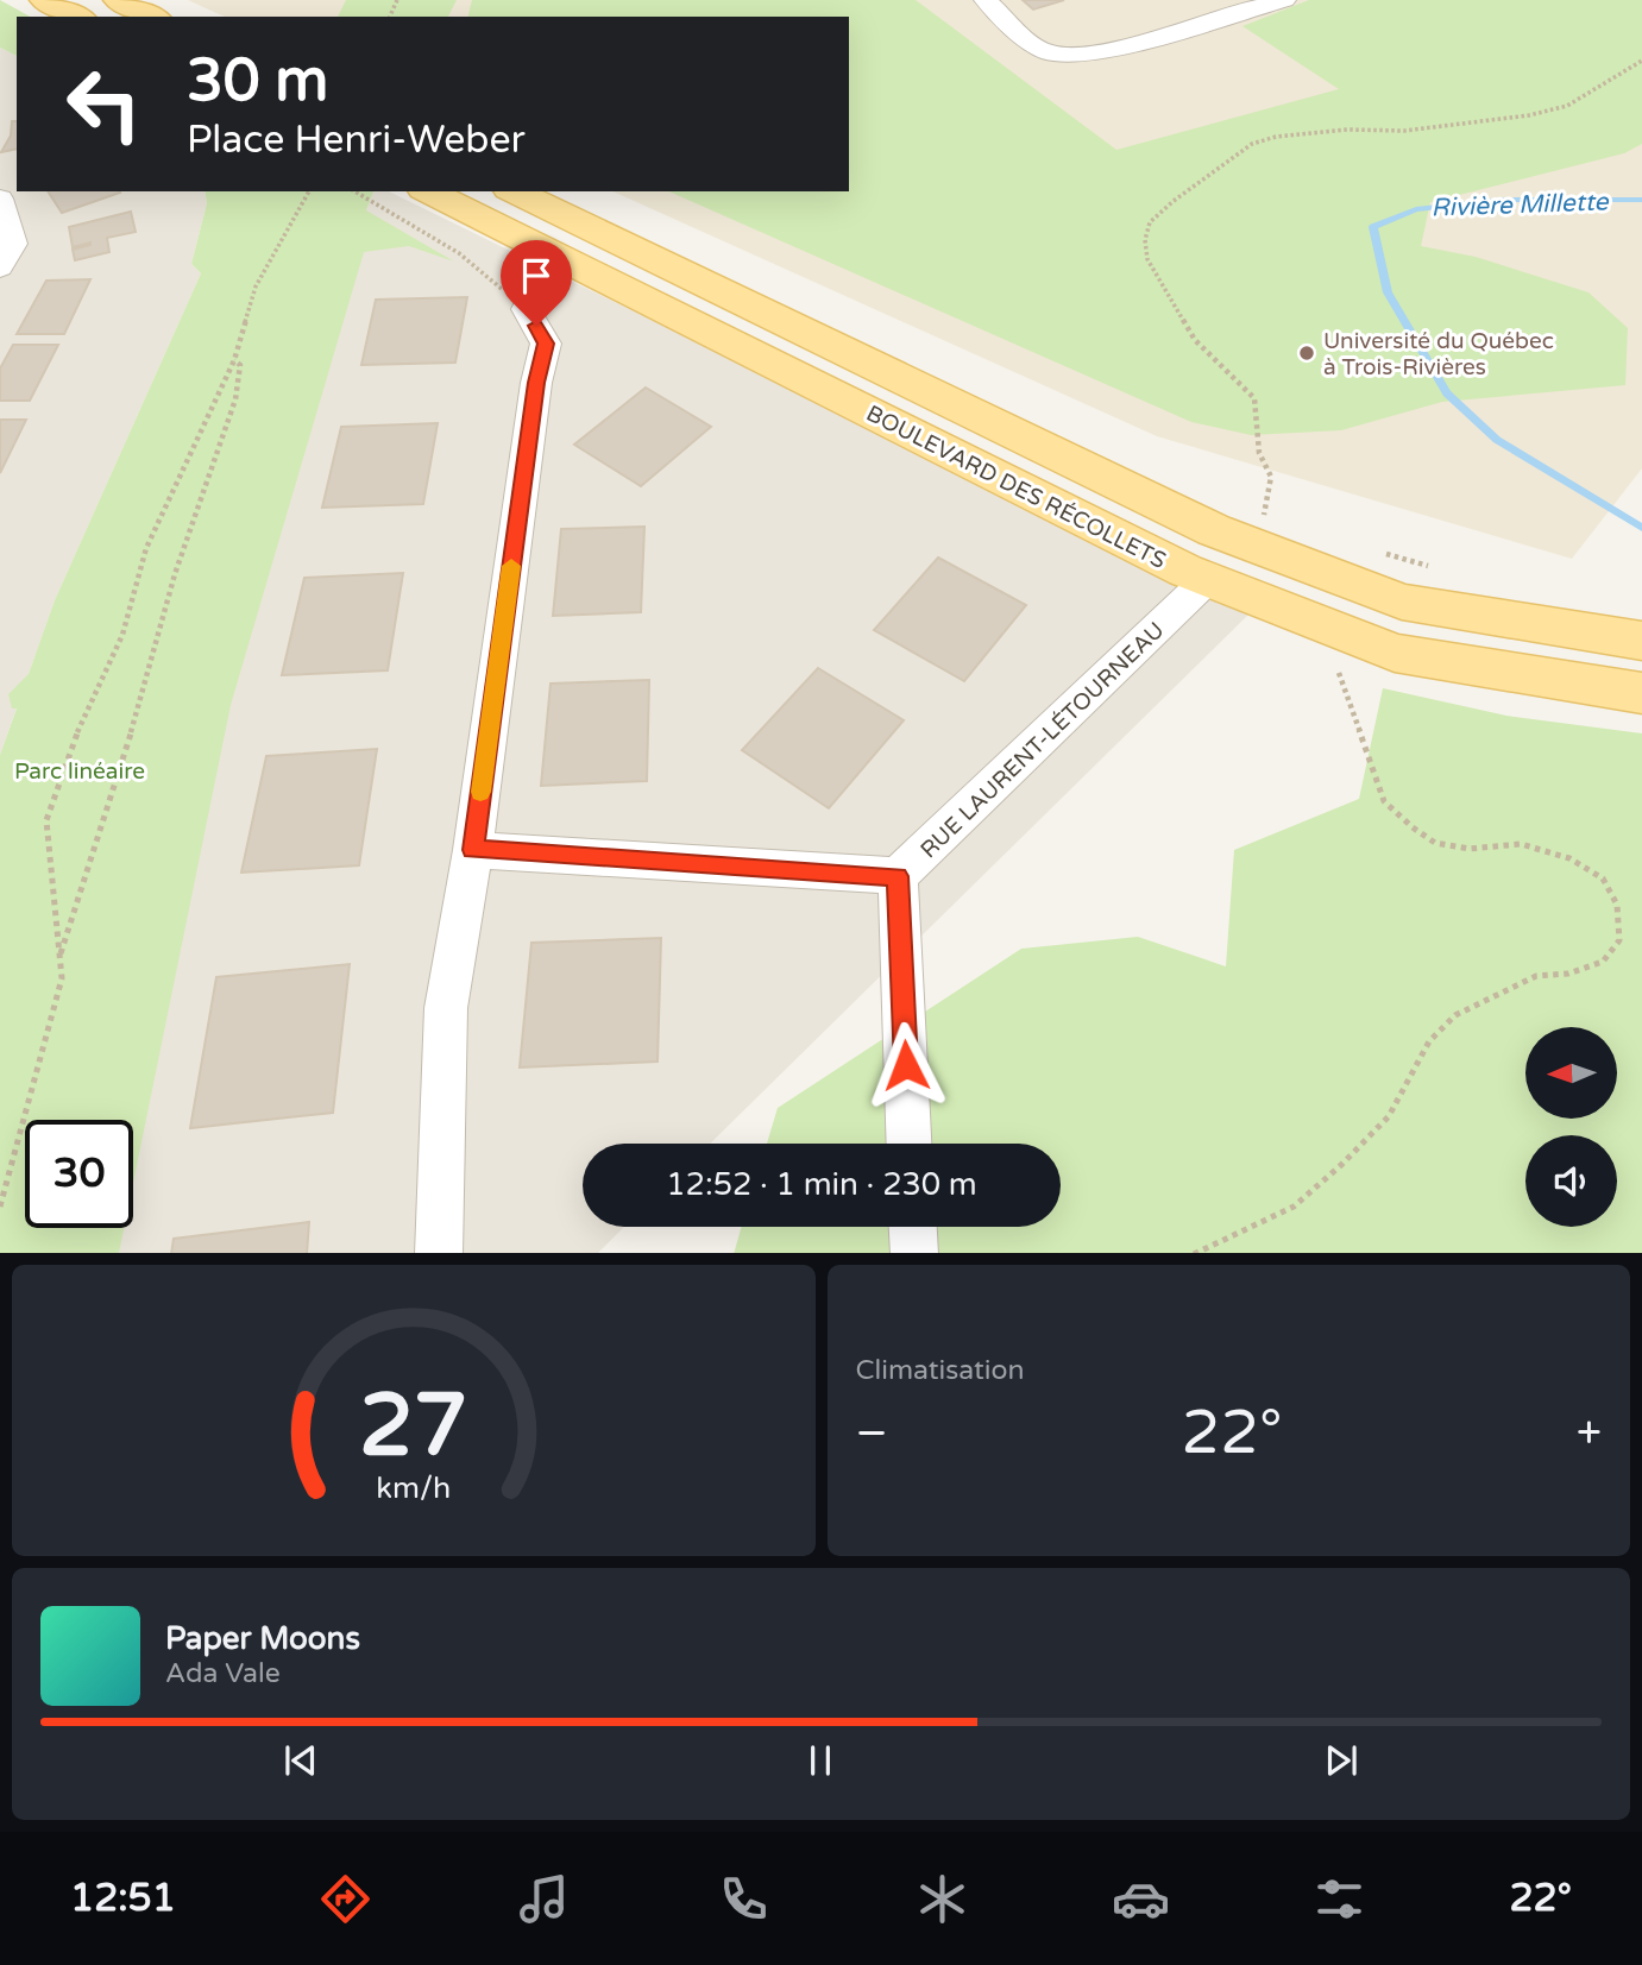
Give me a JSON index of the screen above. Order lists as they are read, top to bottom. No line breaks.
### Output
{"streets":{"main road":["BOULEVARD DES RÉCOLLETS"],"street":["RUE LAURENT-LÉTOURNEAU"]},"crossings":[["BOULEVARD DES RÉCOLLETS","RUE LAURENT-LÉTOURNEAU"]],"water":["Rivière Millette"],"parks":["Parc linéaire"],"places":["Université du Québec à Trois-Rivières"],"north":"left","page":{"turn":["30 m","Place Henri-Weber"],"limit":"30","trip":"12:52 · 1 min · 230 m","tile":"Climatisation","heat":["−","22°","+"],"song":["Paper Moons","Ada Vale"],"tabs":["12:51","22°"],"gauge":["27","km/h"]}}
